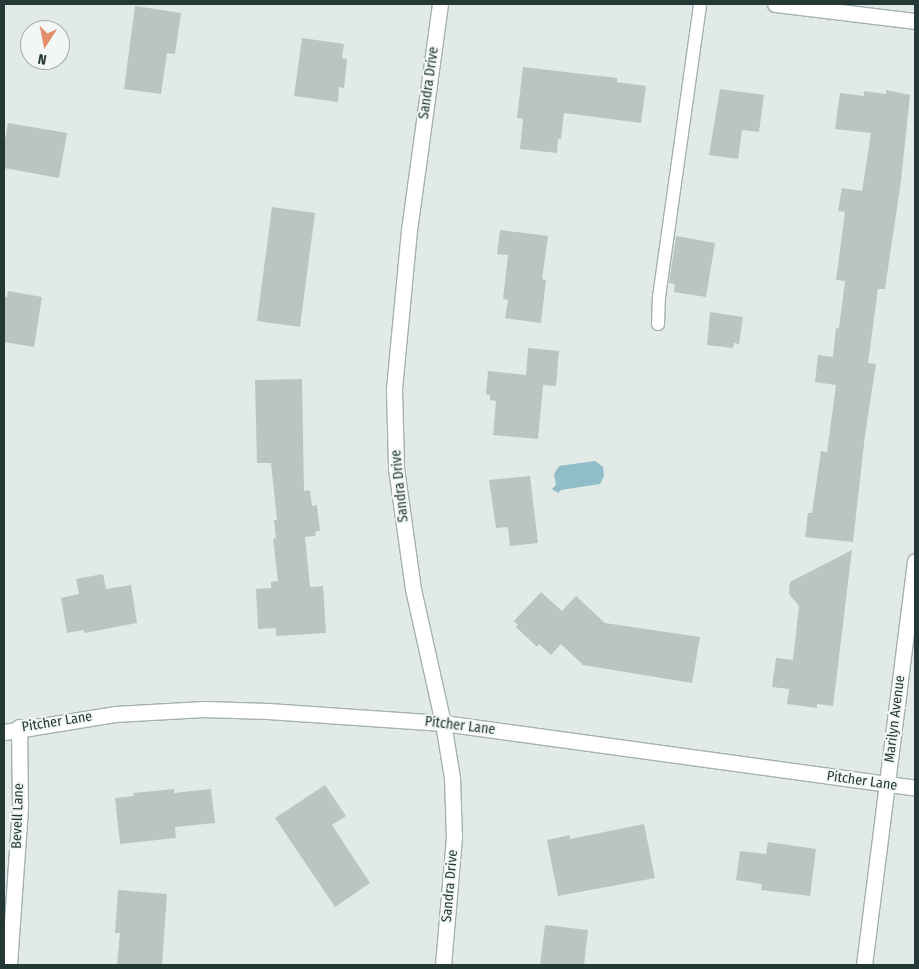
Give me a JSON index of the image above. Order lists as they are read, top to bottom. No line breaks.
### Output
{"streets":{"street":["Sandra Drive","Marilyn Avenue","Pitcher Lane","Bevell Lane"]},"crossings":[["Sandra Drive","Pitcher Lane"],["Marilyn Avenue","Pitcher Lane"],["Pitcher Lane","Bevell Lane"]],"north":"bottom"}
